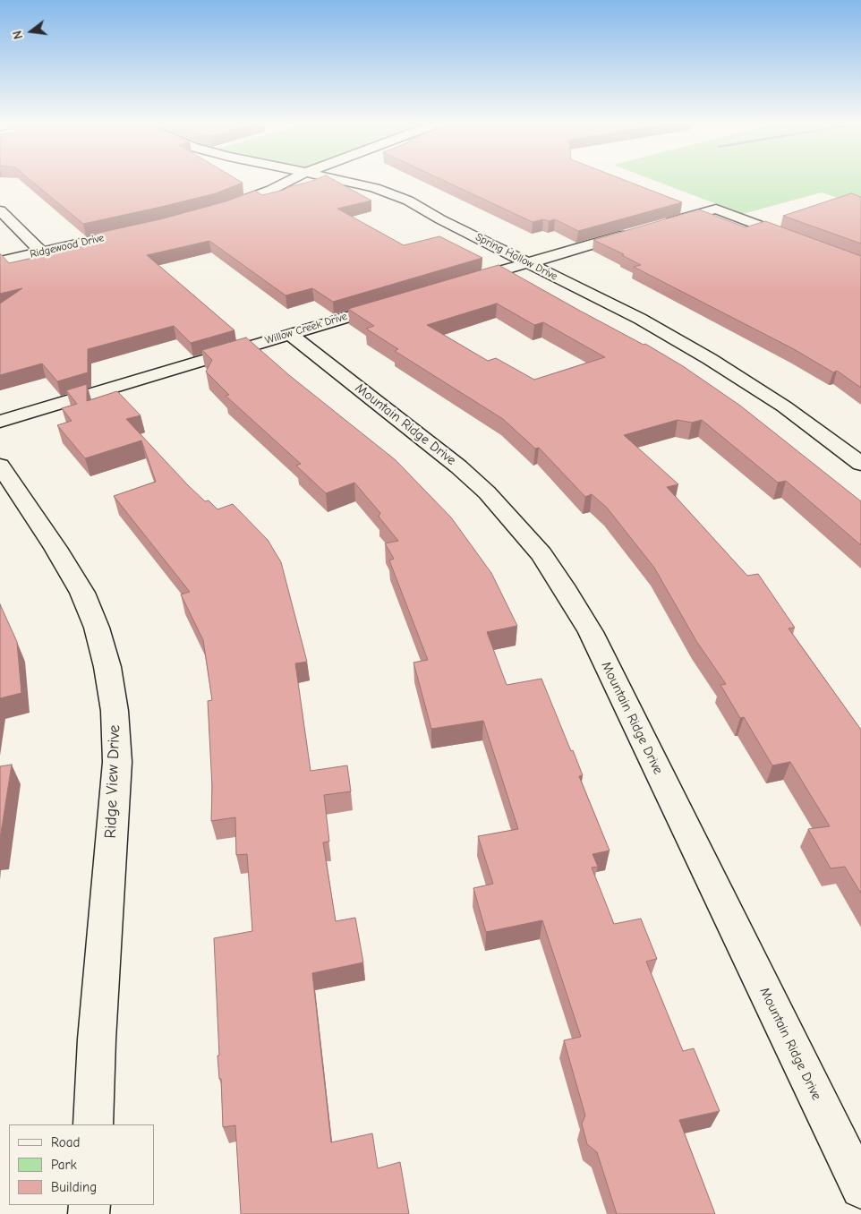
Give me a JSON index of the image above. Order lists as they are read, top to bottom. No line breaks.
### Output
{"streets":{"street":["Ridgewood Drive","Spring Hollow Drive","Willow Creek Drive","Mountain Ridge Drive","Ridge View Drive"]},"crossings":[["Willow Creek Drive","Mountain Ridge Drive"]],"legend":["Road","Park","Building"],"north":"left"}
